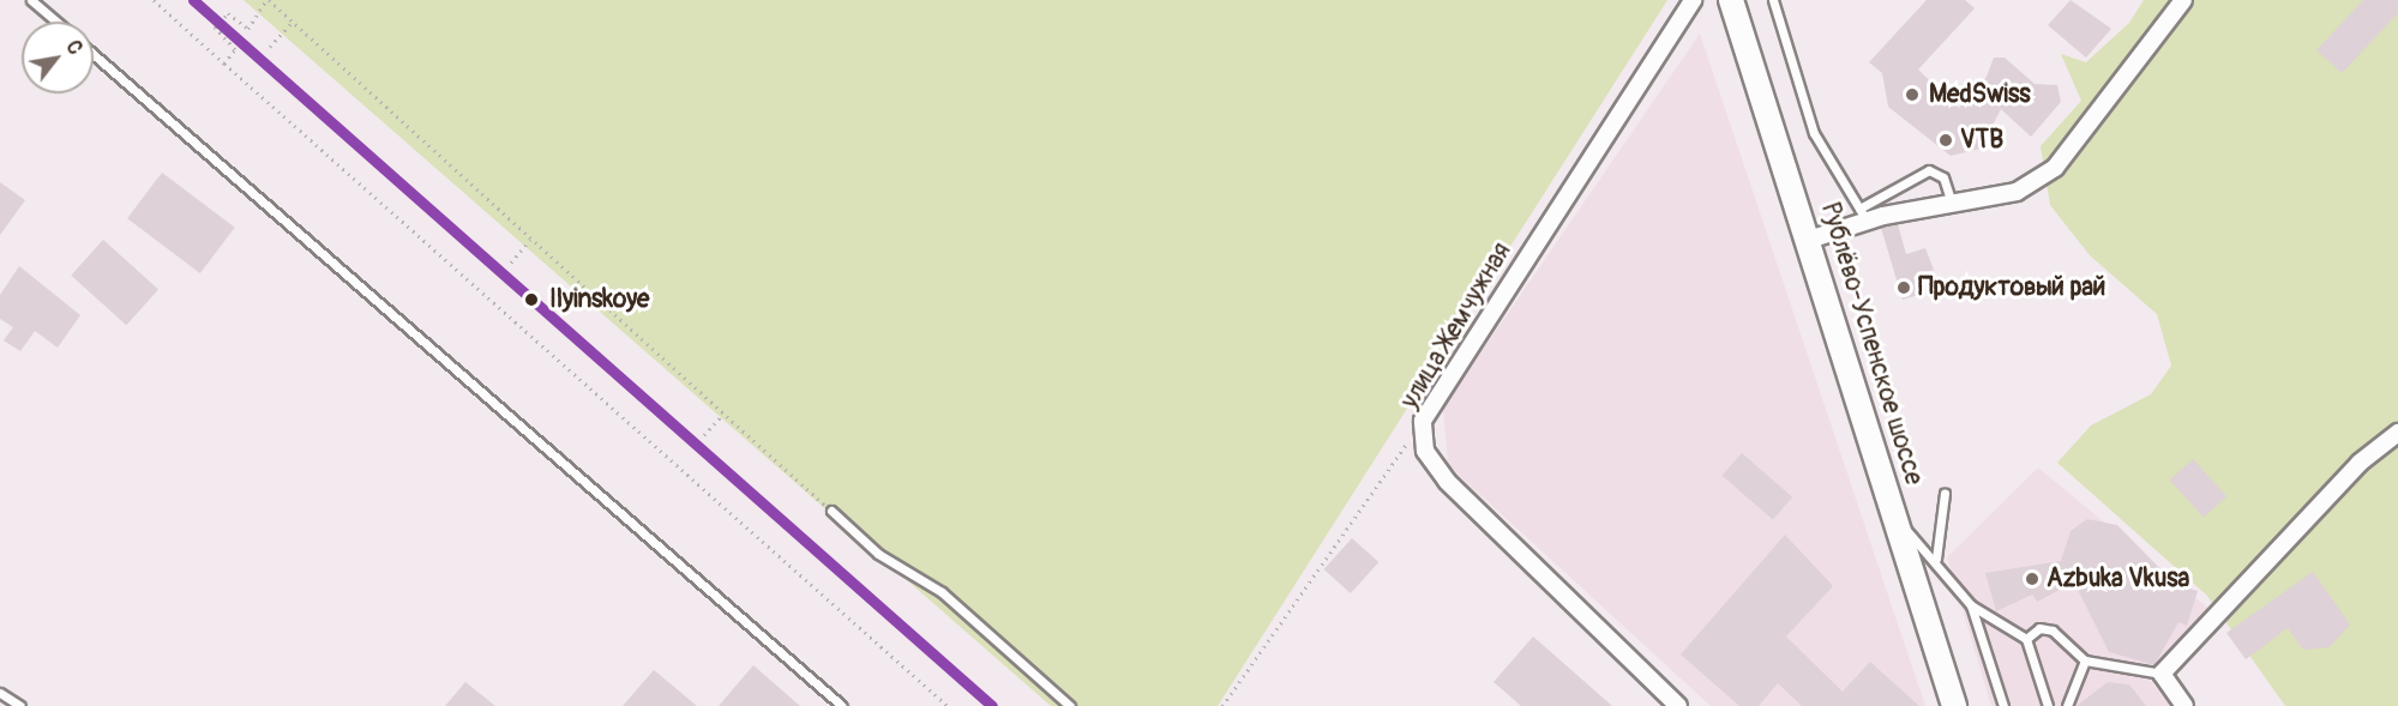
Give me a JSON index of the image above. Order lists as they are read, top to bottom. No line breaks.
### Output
{"streets":{"main road":["Рублёво-Успенское шоссе"],"street":["улица Жемчужная"]},"places":["MedSwiss","VTB","Продуктовый рай","Ilyinskoye","Azbuka Vkusa"],"north":"top right"}
